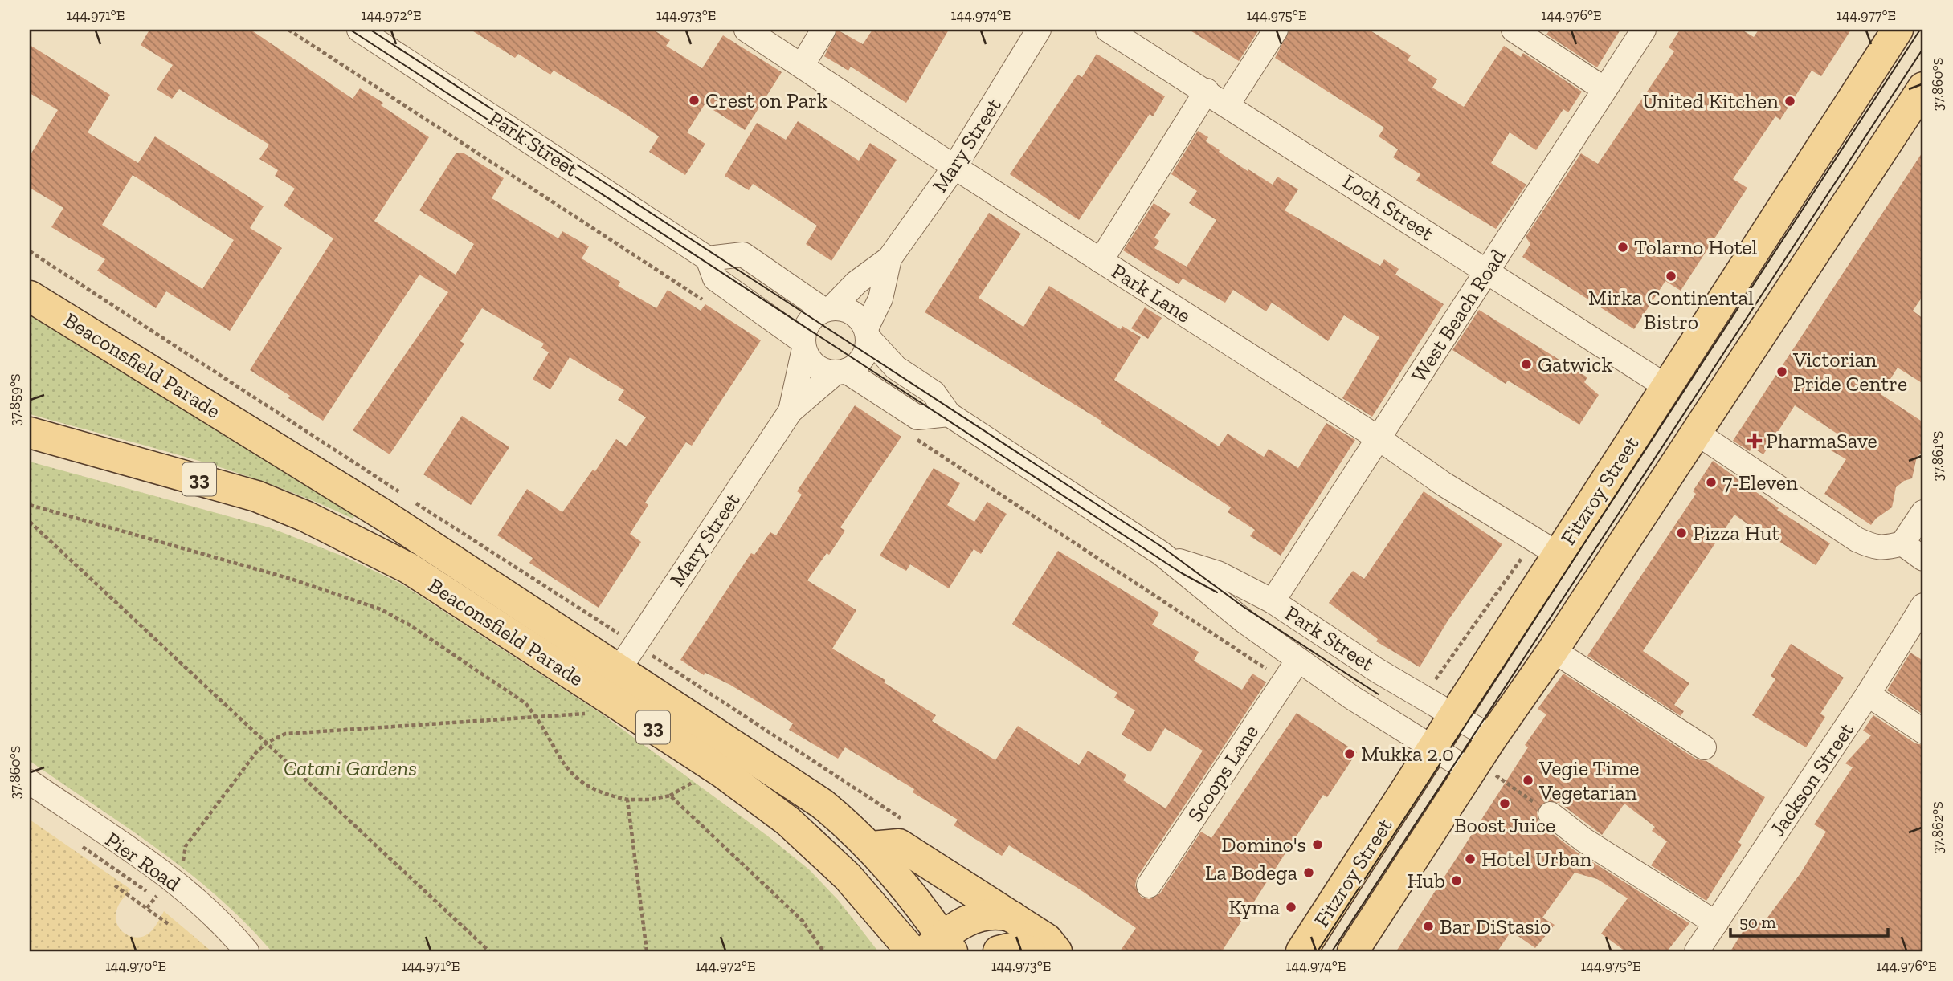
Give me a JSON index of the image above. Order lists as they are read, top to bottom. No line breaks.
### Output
{"streets":{"main road":["Beaconsfield Parade","33","Fitzroy Street"],"street":["Park Street","Mary Street","Loch Street","Park Lane","West Beach Road","Scoops Lane","Jackson Street","Pier Road"]},"crossings":[["Park Street","Mary Street"],["Park Street","West Beach Road"],["Park Street","Fitzroy Street"],["Park Street","Scoops Lane"],["Mary Street","Park Lane"],["Mary Street","Beaconsfield Parade"],["Loch Street","West Beach Road"],["Loch Street","Fitzroy Street"],["Park Lane","West Beach Road"],["Park Lane","Fitzroy Street"]],"parks":["Catani Gardens"],"places":{"other":["Crest on Park","United Kitchen","Tolarno Hotel","Mirka Continental Bistro","Gatwick","Victorian Pride Centre","7-Eleven","Pizza Hut","Mukka 2.0","Vegie Time Vegetarian","Boost Juice","Domino's","Hotel Urban","La Bodega","Hub","Kyma","Bar DiStasio"],"health":["PharmaSave"]},"scale_bar":"50 m","coordinates":["144.971°E","144.972°E","144.973°E","144.974°E","144.975°E","144.976°E","144.977°E","37.860°S","37.859°S","37.861°S","37.862°S","144.970°E"]}
